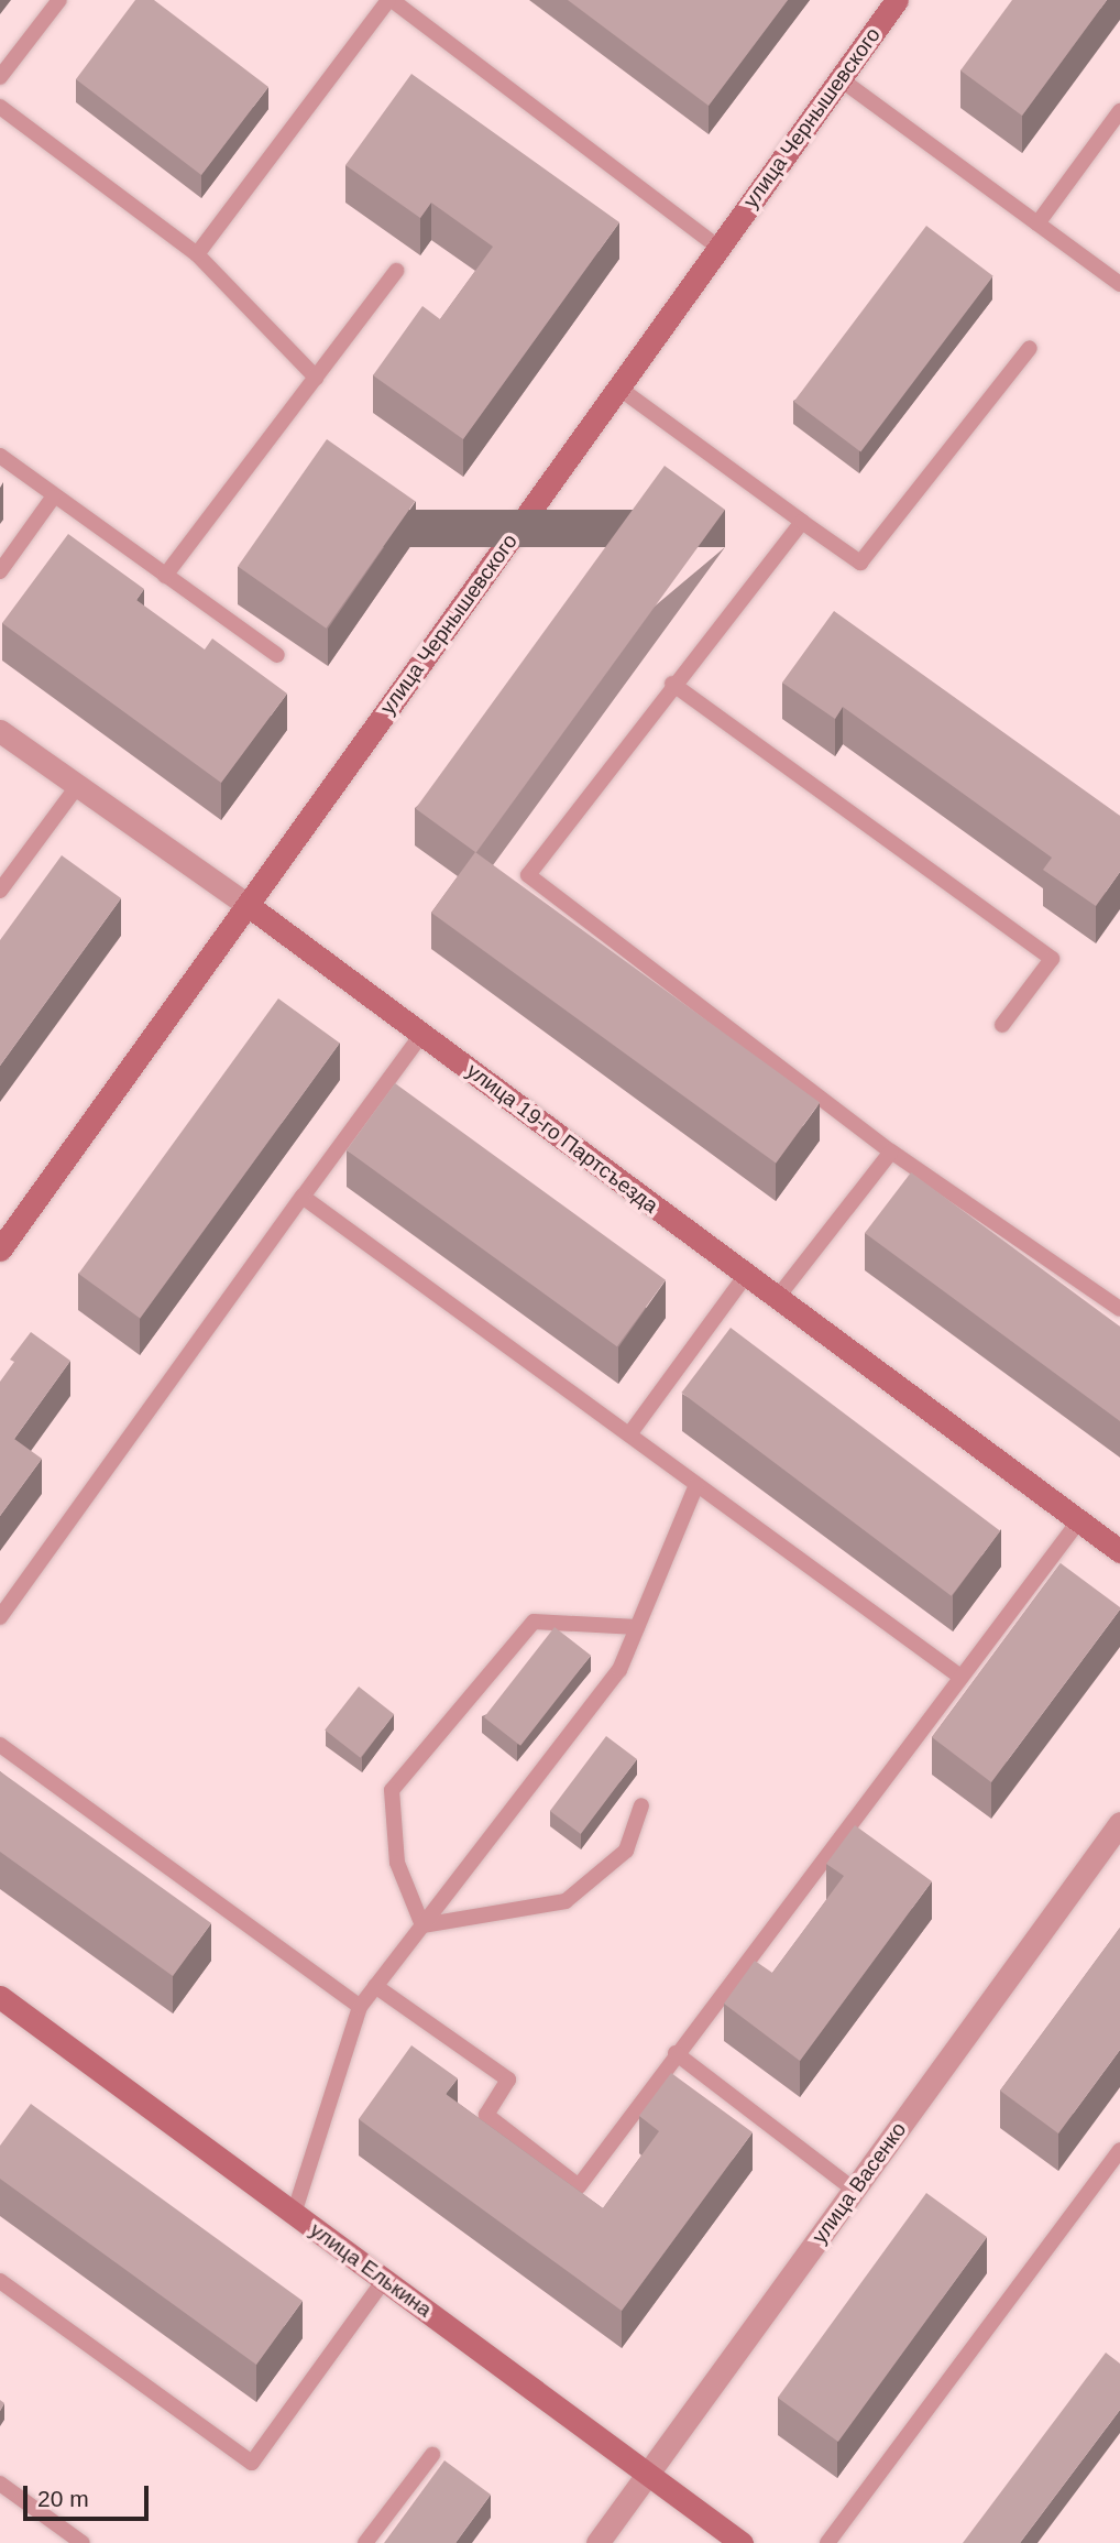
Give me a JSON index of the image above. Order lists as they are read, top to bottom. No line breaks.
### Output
{"streets":{"street":["улица Чернышевского","улица 19-го Партсъезда","улица Васенко","улица Елькина"]},"crossings":[["улица Чернышевского","улица 19-го Партсъезда"],["улица Васенко","улица Елькина"]],"scale_bar":"20 m"}
